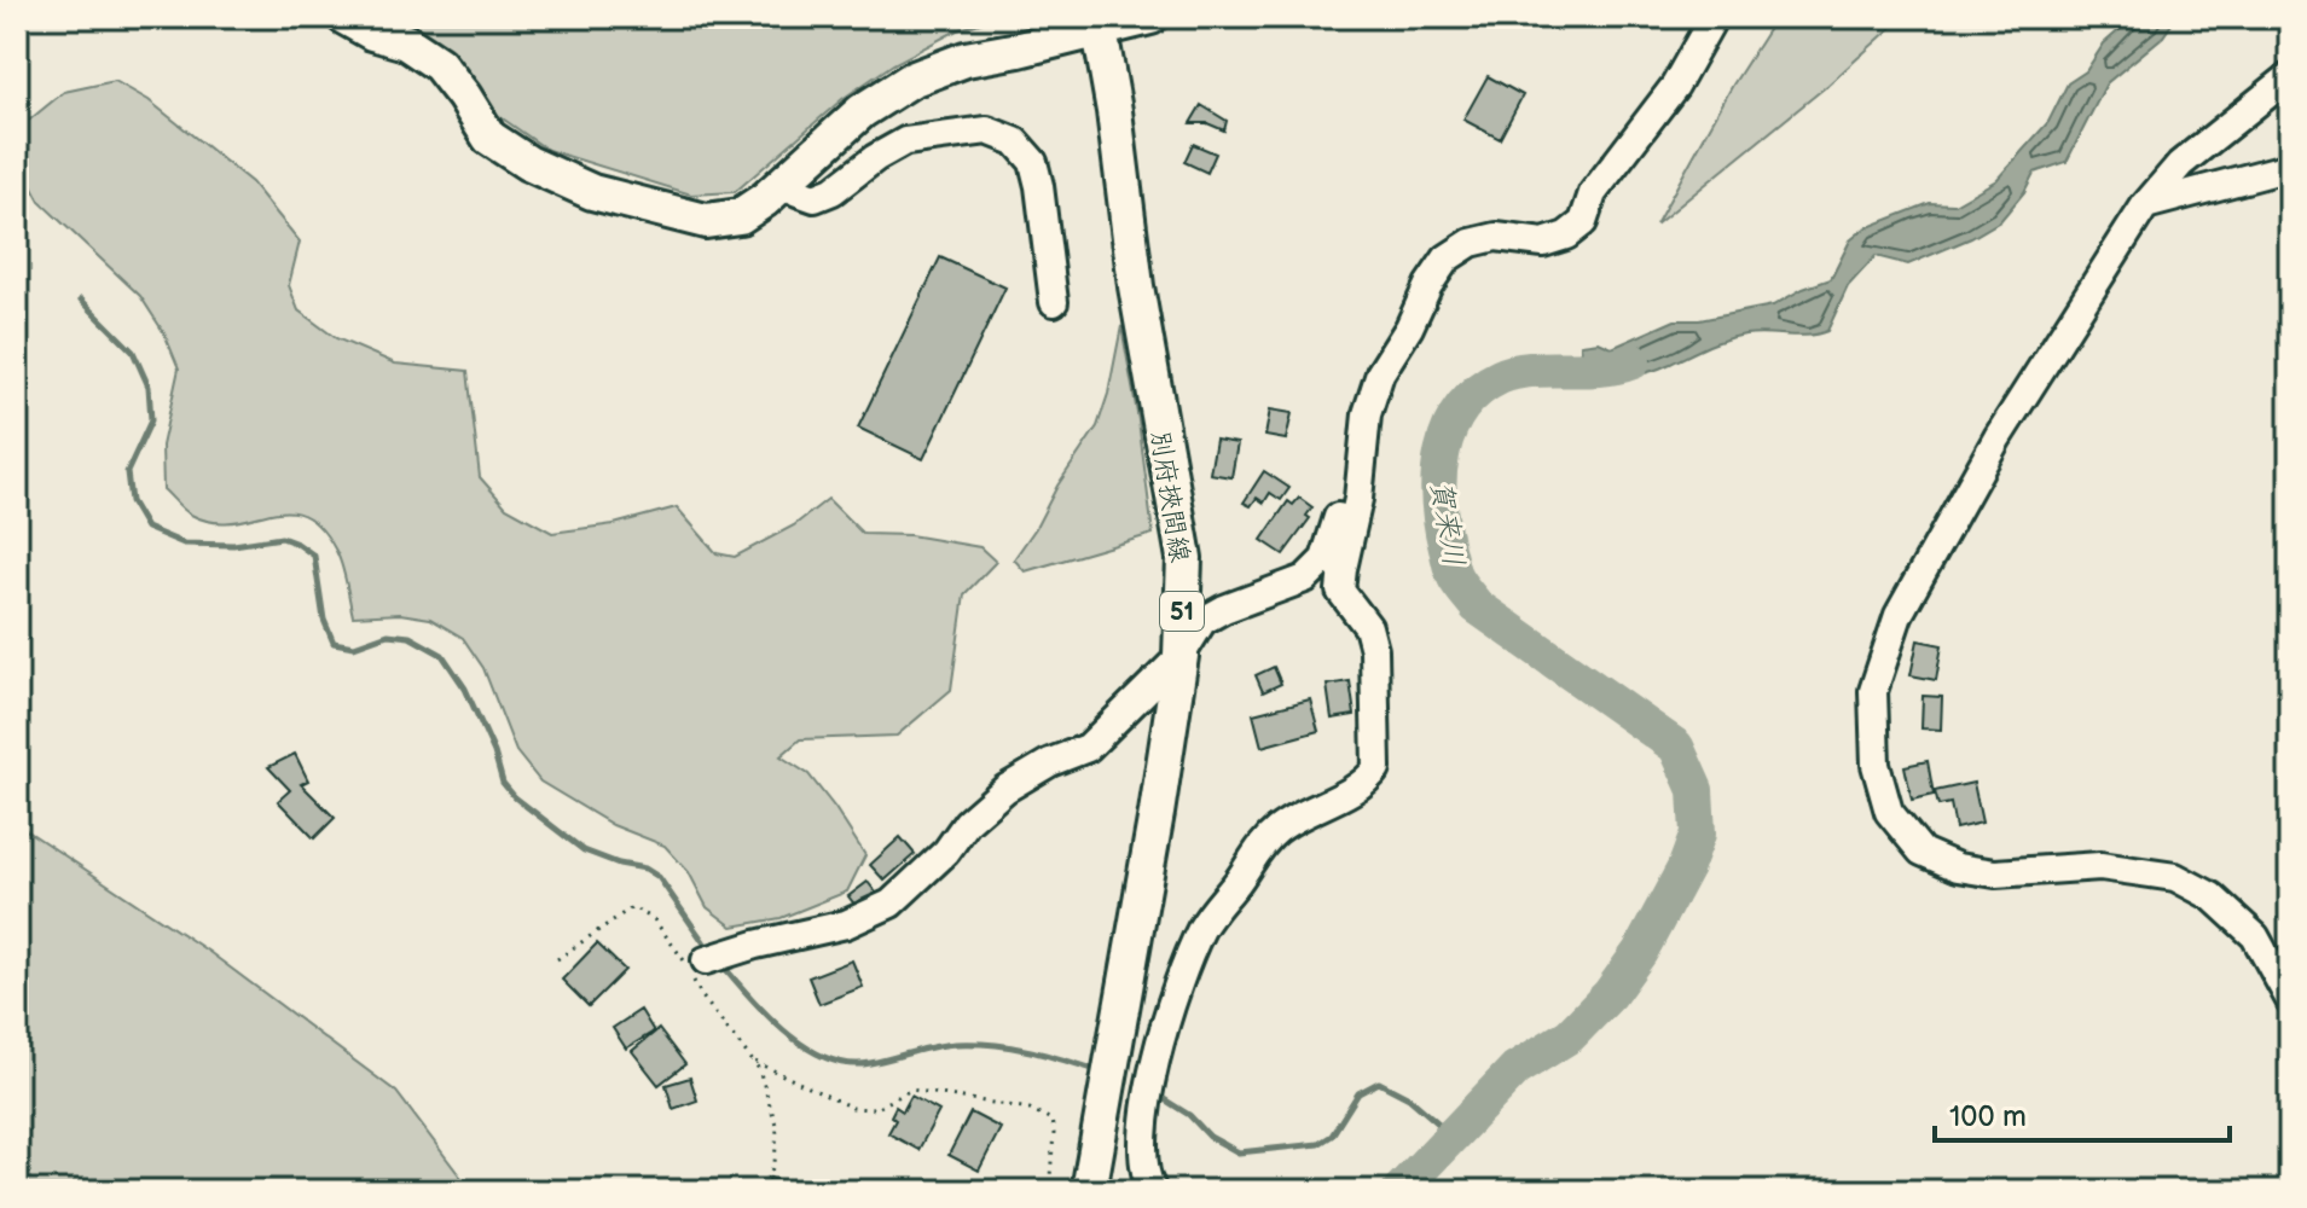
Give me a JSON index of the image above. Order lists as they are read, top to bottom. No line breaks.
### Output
{"streets":{"main road":["別府挾間線","51"]},"water":["賀来川"],"scale_bar":"100 m"}
